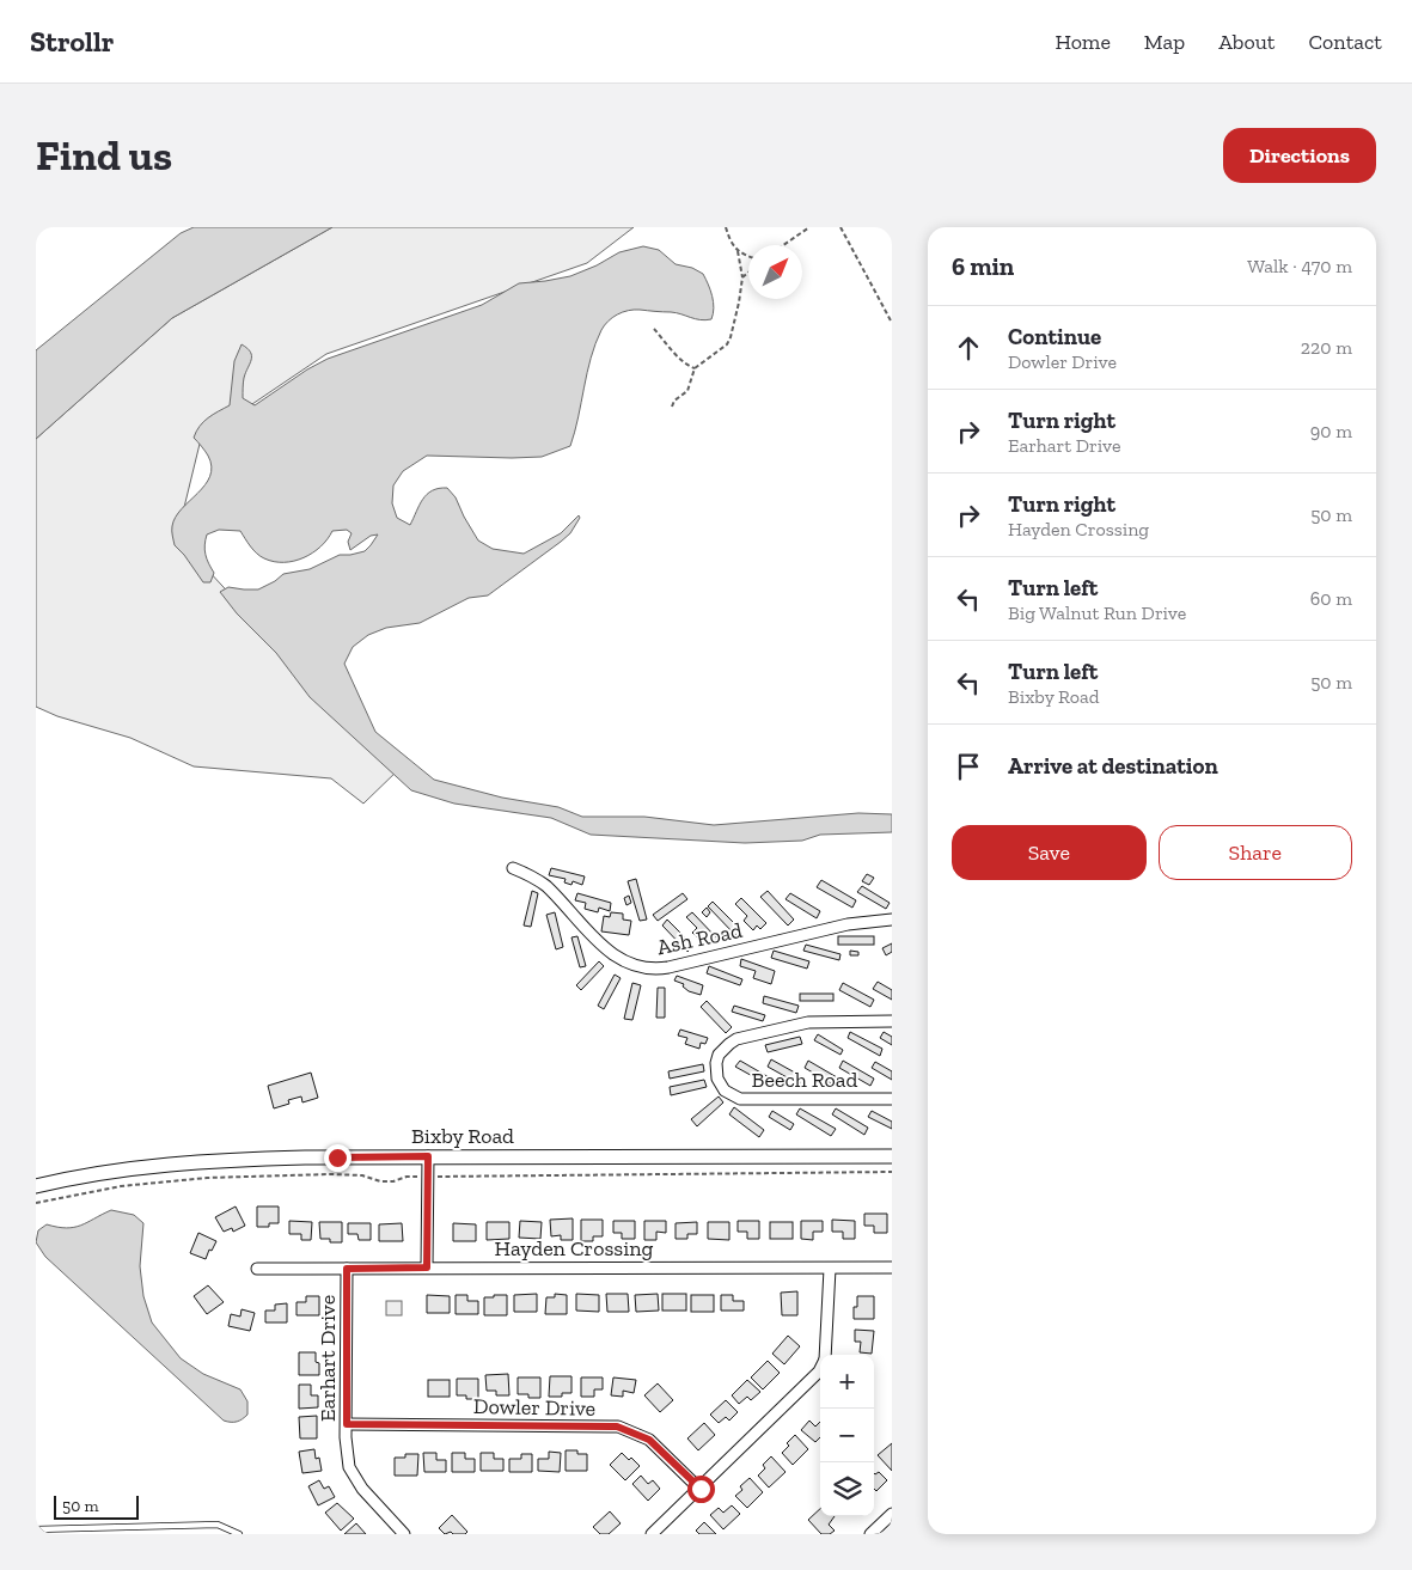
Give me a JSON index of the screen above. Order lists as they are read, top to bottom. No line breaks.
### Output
{"streets":{"street":["Ash Road","Beech Road","Bixby Road","Hayden Crossing","Earhart Drive","Dowler Drive"]},"crossings":[["Hayden Crossing","Earhart Drive"],["Earhart Drive","Dowler Drive"]],"scale_bar":"50 m","north":"top right","page":{"header":"Strollr","nav":["Home","Map","About","Contact"],"buttons":["Directions",["Save","Share"]],"title":"Find us","heading":["6 min","Walk · 470 m"],"list":[["Continue","Dowler Drive","220 m"],["Turn right","Earhart Drive","90 m"],["Turn right","Hayden Crossing","50 m"],["Turn left","Big Walnut Run Drive","60 m"],["Turn left","Bixby Road","50 m"],"Arrive at destination"],"map_buttons":["+","−"],"scale":"50 m"}}
